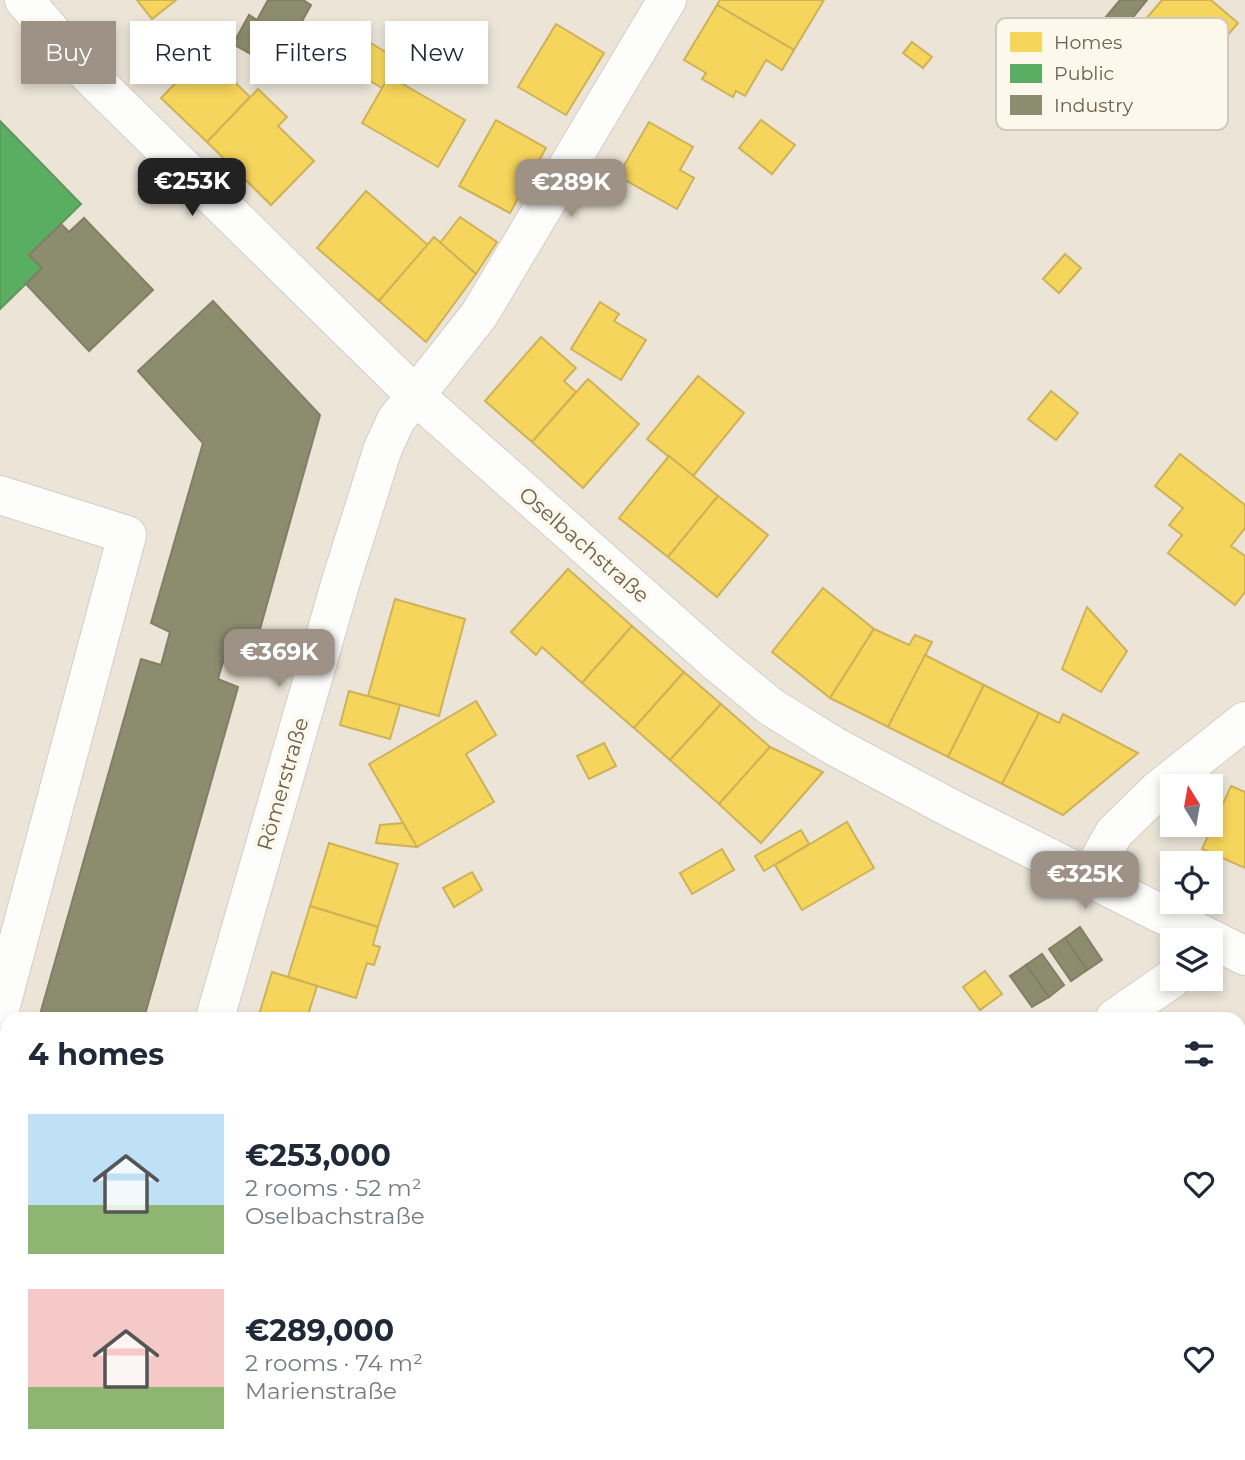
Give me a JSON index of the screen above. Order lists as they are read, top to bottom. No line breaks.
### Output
{"streets":{"street":["Oselbachstraße","Römerstraße"]},"crossings":[["Oselbachstraße","Römerstraße"]],"legend":["Homes","Public","Industry"],"north":"top","page":{"chip":["Buy","Rent","Filters","New"],"price":["€253K","€289K","€369K","€325K"],"heading":"4 homes","list":[{"name":"€253,000","note":"2 rooms · 52 m² · Oselbachstraße"},{"name":"€289,000","note":"2 rooms · 74 m² · Marienstraße"}]}}
